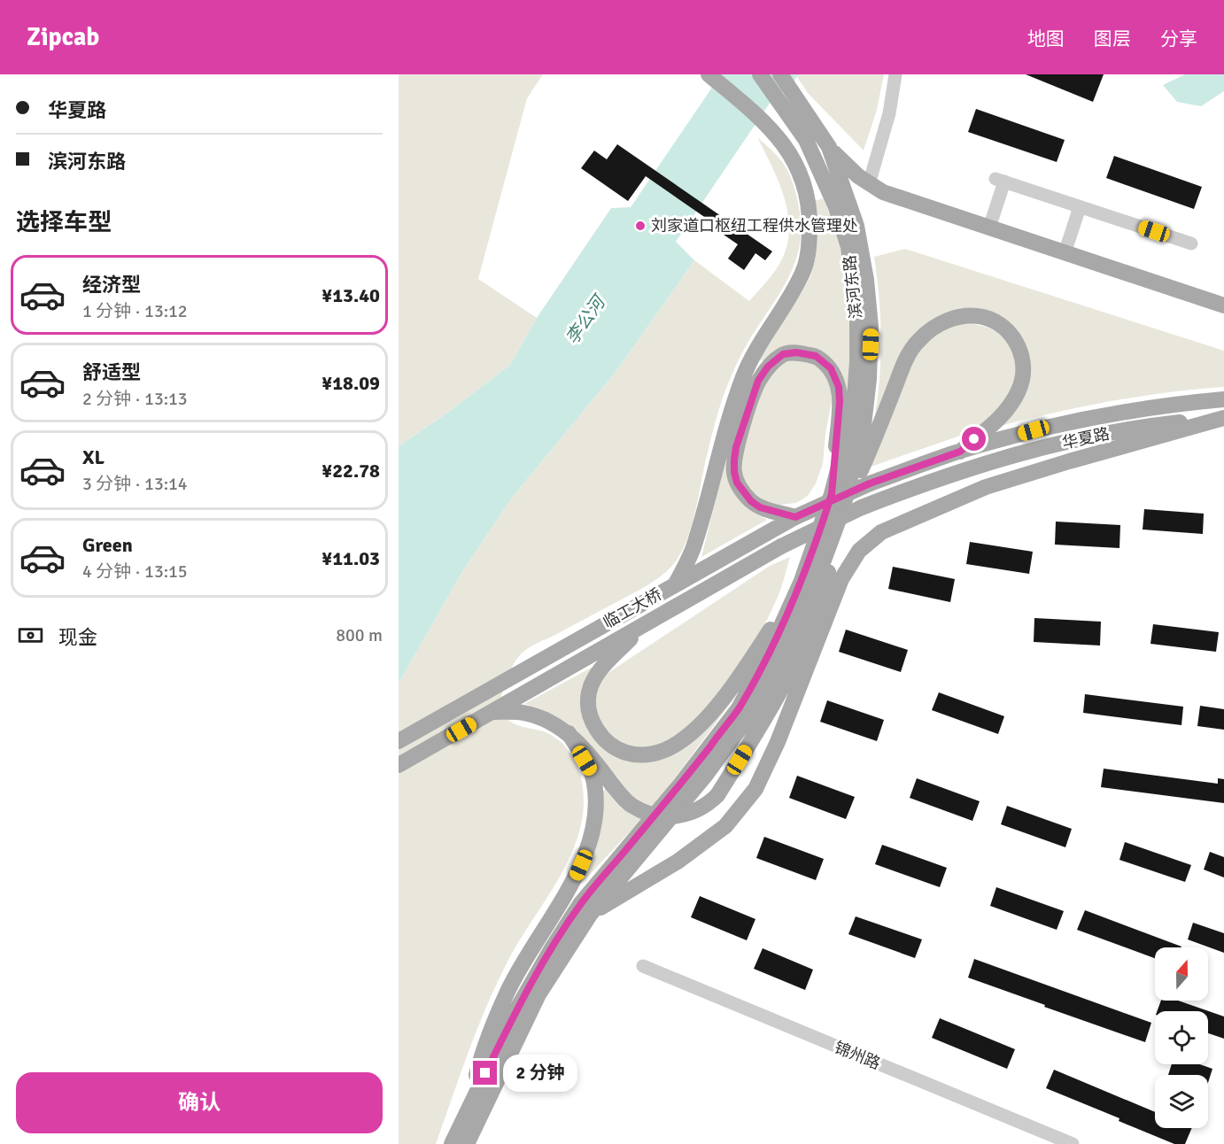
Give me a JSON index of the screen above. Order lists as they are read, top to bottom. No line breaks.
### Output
{"streets":{"main road":["滨河东路","华夏路","临工大桥"],"street":["锦州路"]},"crossings":[["华夏路","临工大桥"]],"water":["李公河"],"places":["刘家道口枢纽工程供水管理处"],"north":"top","page":{"header":"Zipcab","nav":["地图","图层","分享"],"banner":["华夏路","滨河东路"],"heading":"选择车型","list":[{"name":"经济型","note":"1 分钟 · 13:12","value":"¥13.40"},{"name":"舒适型","note":"2 分钟 · 13:13","value":"¥18.09"},{"name":"XL","note":"3 分钟 · 13:14","value":"¥22.78"},{"name":"Green","note":"4 分钟 · 13:15","value":"¥11.03"}],"pay":["现金","800 m"],"bubble":"2 分钟","buttons":"确认"}}
